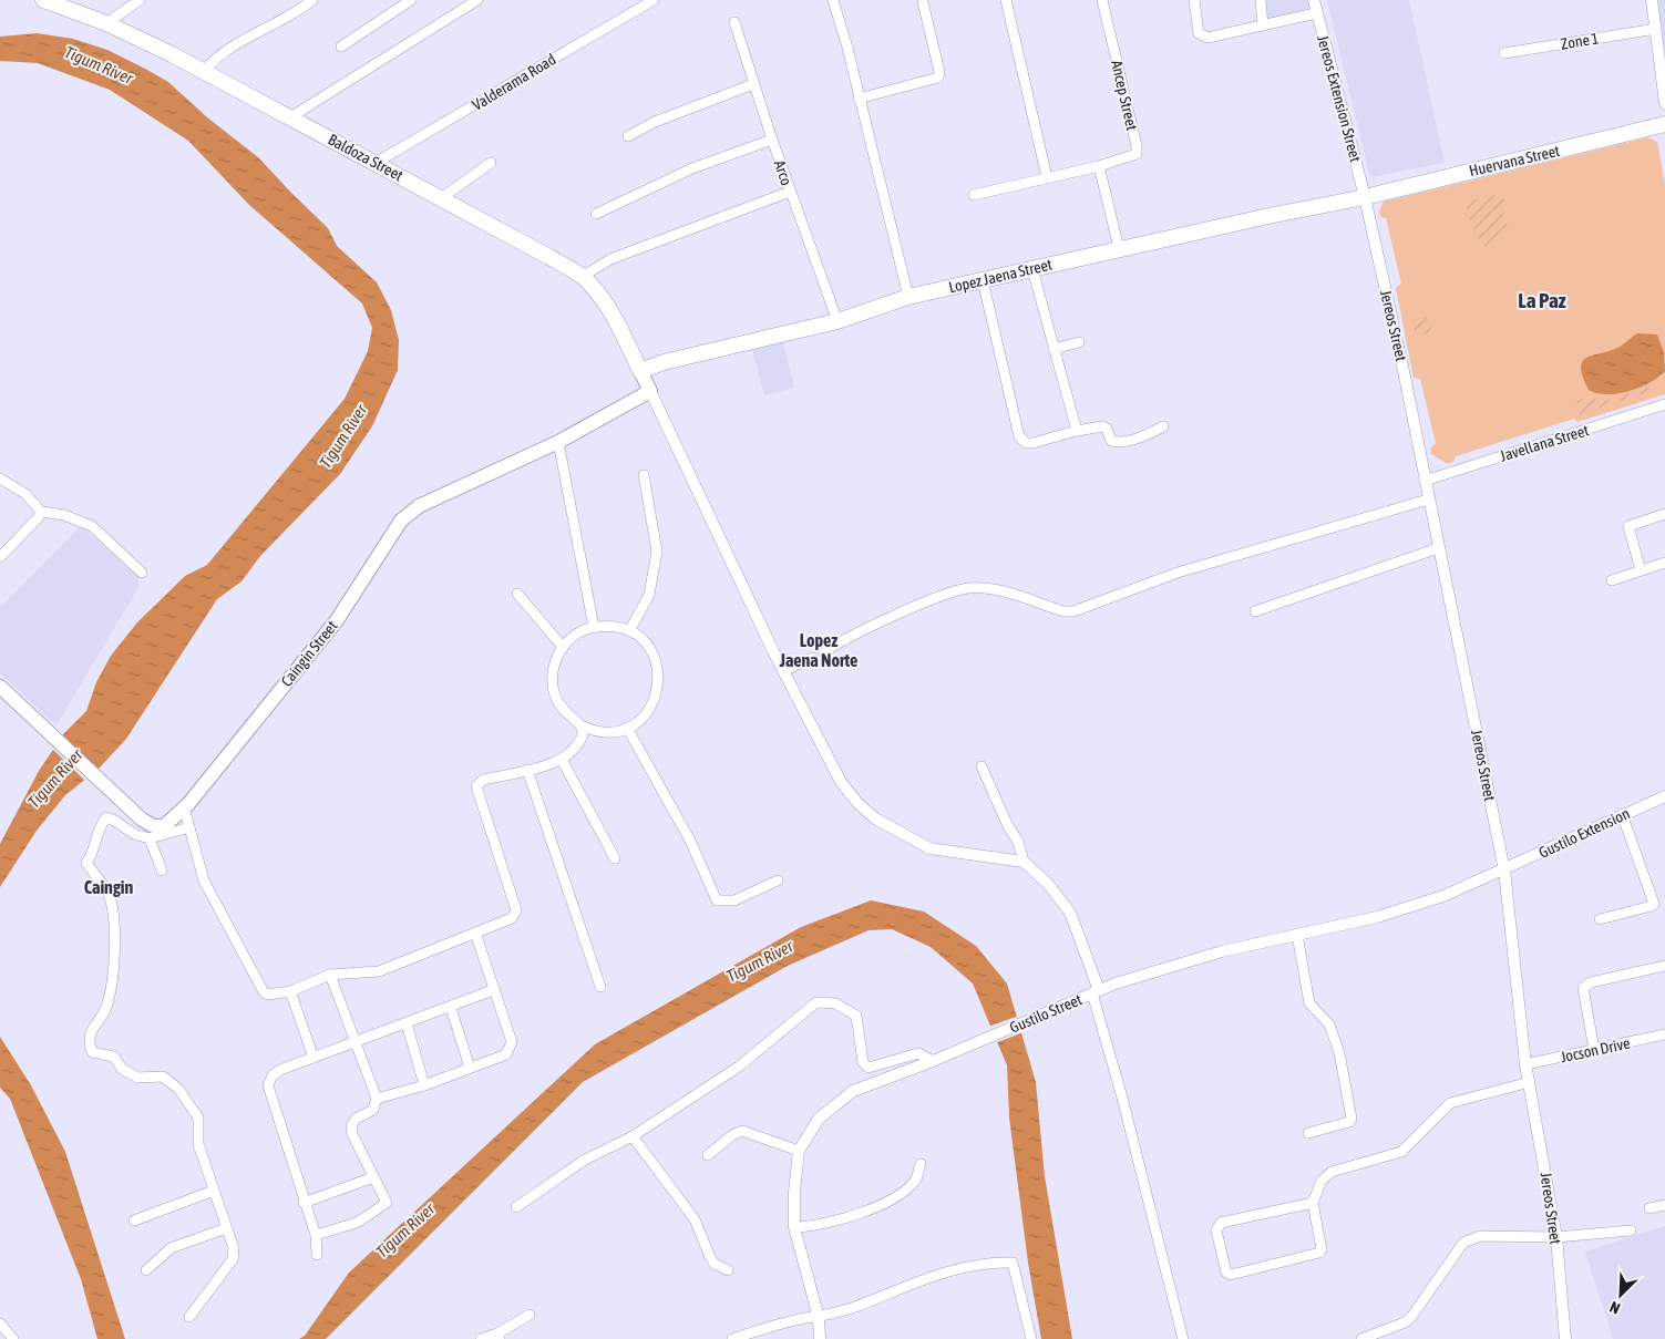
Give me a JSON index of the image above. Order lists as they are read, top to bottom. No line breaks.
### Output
{"streets":{"main road":["Baldoza Street","Huervana Street","Lopez Jaena Street","Caingin Street"],"street":["Zone 1","Valderama Road","Ancep Street","Jereos Extension Street","Arco","Jereos Street","Javellana Street","Gustilo Extension","Gustilo Street","Jocson Drive"]},"crossings":[["Valderama Road","Baldoza Street"],["Jereos Extension Street","Huervana Street"],["Jereos Extension Street","Lopez Jaena Street"],["Jereos Extension Street","Jereos Street"],["Baldoza Street","Lopez Jaena Street"],["Huervana Street","Lopez Jaena Street"],["Huervana Street","Jereos Street"],["Arco","Lopez Jaena Street"],["Lopez Jaena Street","Jereos Street"],["Jereos Street","Javellana Street"],["Jereos Street","Gustilo Extension"],["Jereos Street","Gustilo Street"],["Jereos Street","Jocson Drive"],["Gustilo Extension","Gustilo Street"]],"districts":["La Paz","Lopez Jaena Norte","Caingin"],"water":["Tigum River"],"north":"bottom left"}
